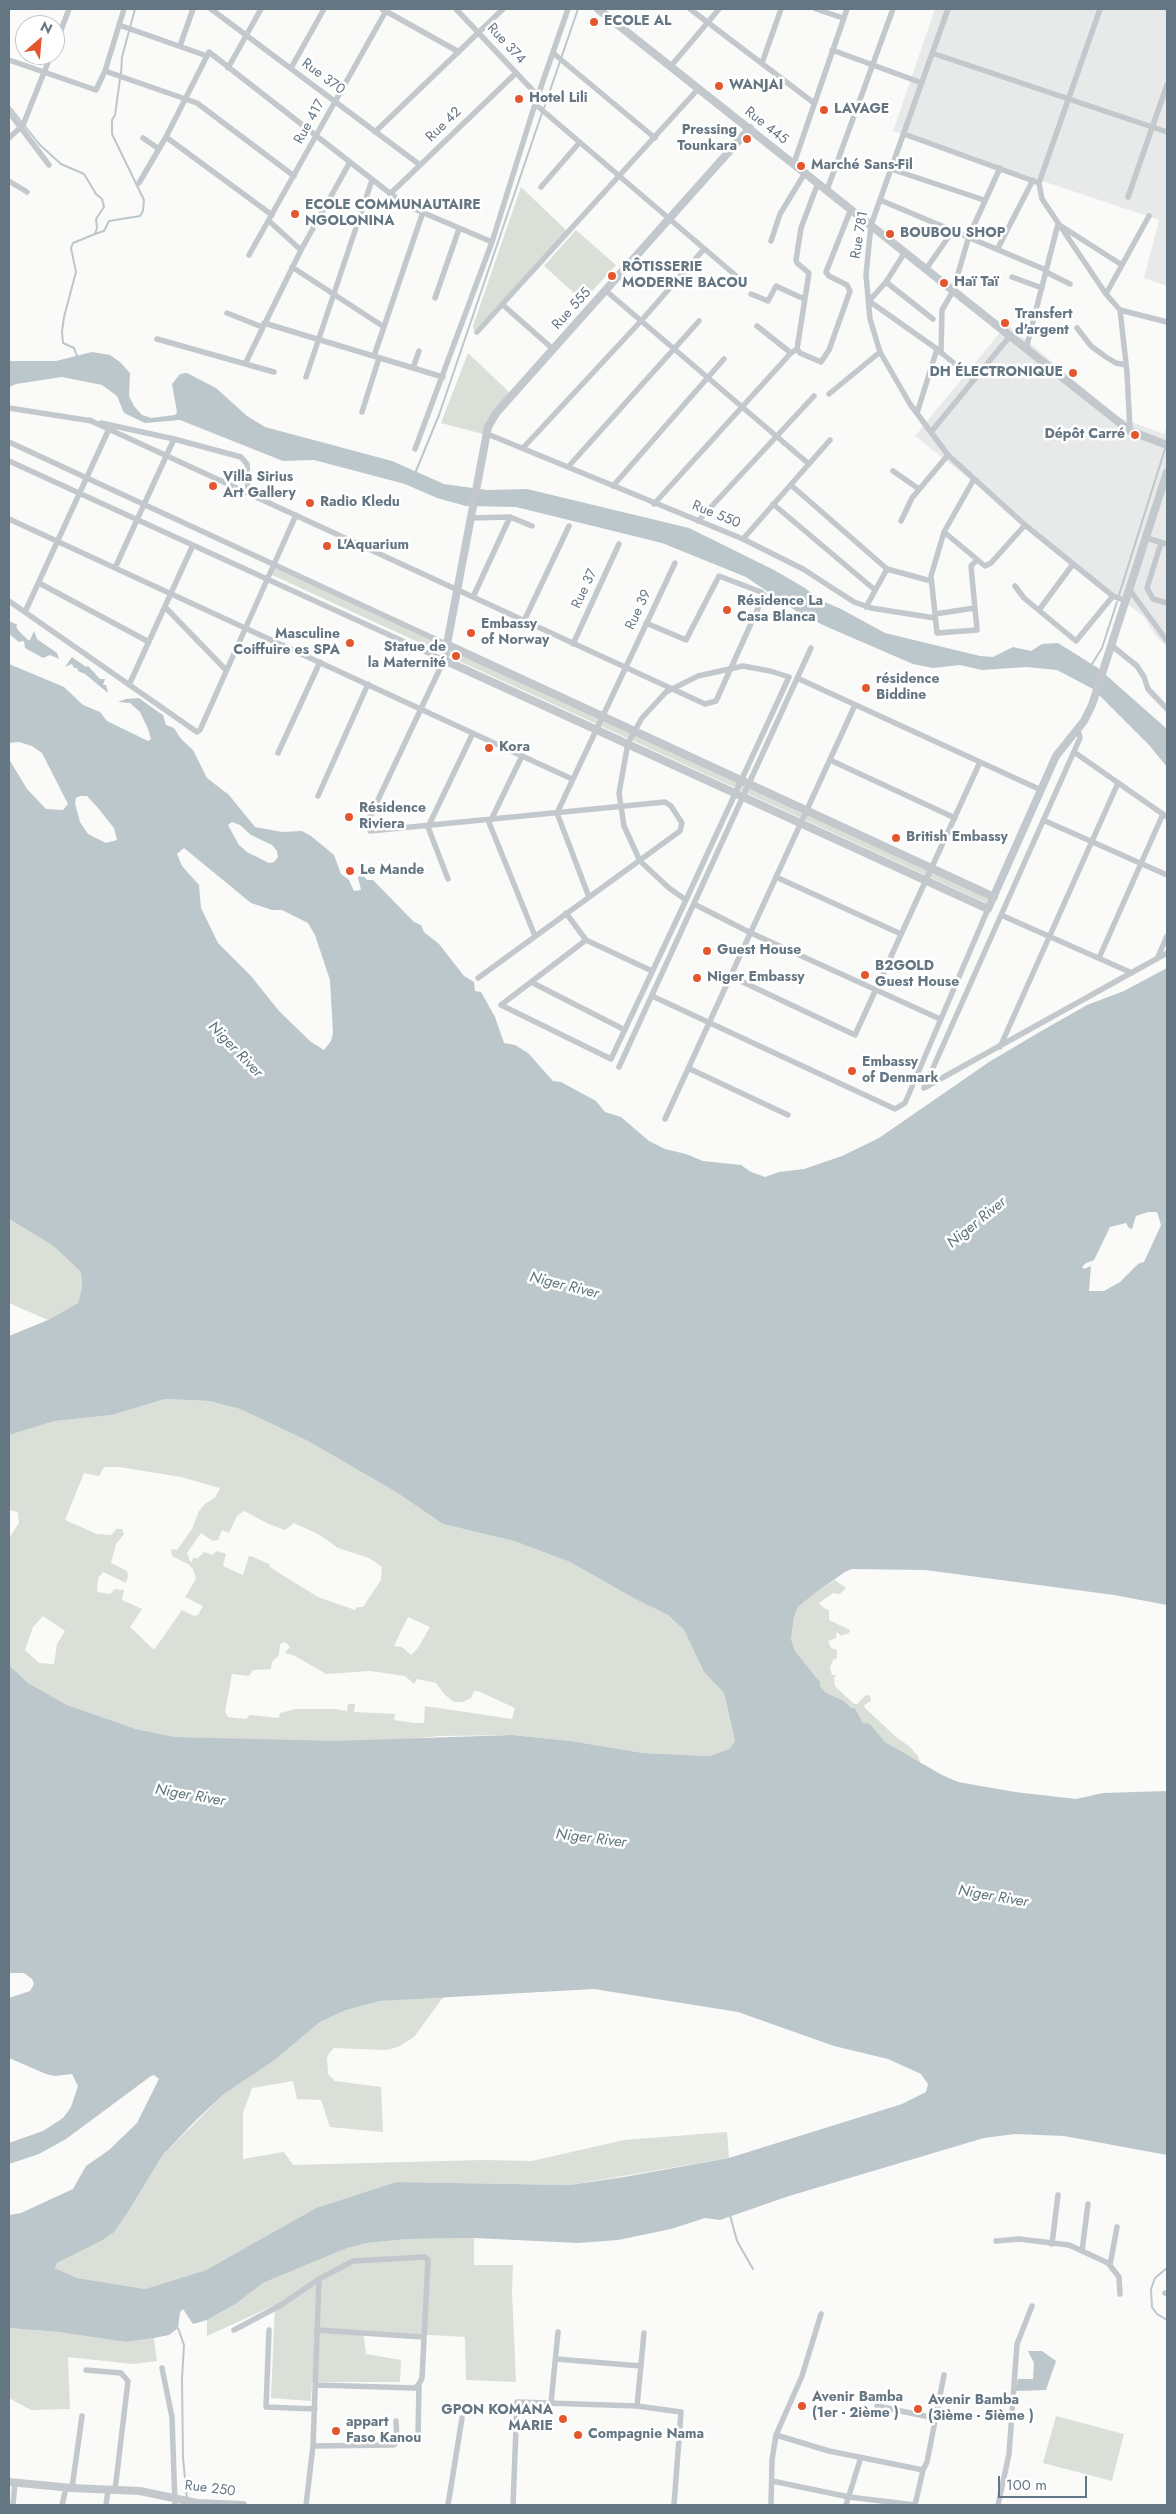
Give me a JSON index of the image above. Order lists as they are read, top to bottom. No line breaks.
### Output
{"streets":{"street":["Rue 374","Rue 370","Rue 417","Rue 42","Rue 445","Rue 781","Rue 555","Rue 550","Rue 37","Rue 39","Rue 250"]},"crossings":[["Rue 374","Rue 42"],["Rue 370","Rue 417"],["Rue 370","Rue 42"],["Rue 445","Rue 781"],["Rue 445","Rue 555"],["Rue 555","Rue 550"]],"water":["Niger River"],"places":["ECOLE AL","WANJAI","Hotel Lili","LAVAGE","Pressing Tounkara","Marché Sans-Fil","ECOLE COMMUNAUTAIRE NGOLONINA","BOUBOU SHOP","RÔTISSERIE MODERNE BACOU","Haï Taï","Transfert d'argent","DH ÉLECTRONIQUE","Dépôt Carré","Villa Sirius Art Gallery","Radio Kledu","L'Aquarium","Résidence La Casa Blanca","Embassy of Norway","Masculine Coiffuire es SPA","Statue de la Maternité","résidence Biddine","Kora","Résidence Riviera","British Embassy","Le Mande","Guest House","B2GOLD Guest House","Niger Embassy","Embassy of Denmark","Avenir Bamba (1er - 2ième )","Avenir Bamba (3ième - 5ième )","GPON KOMANA MARIE","appart Faso Kanou","Compagnie Nama"],"scale_bar":"100 m","north":"top right"}
